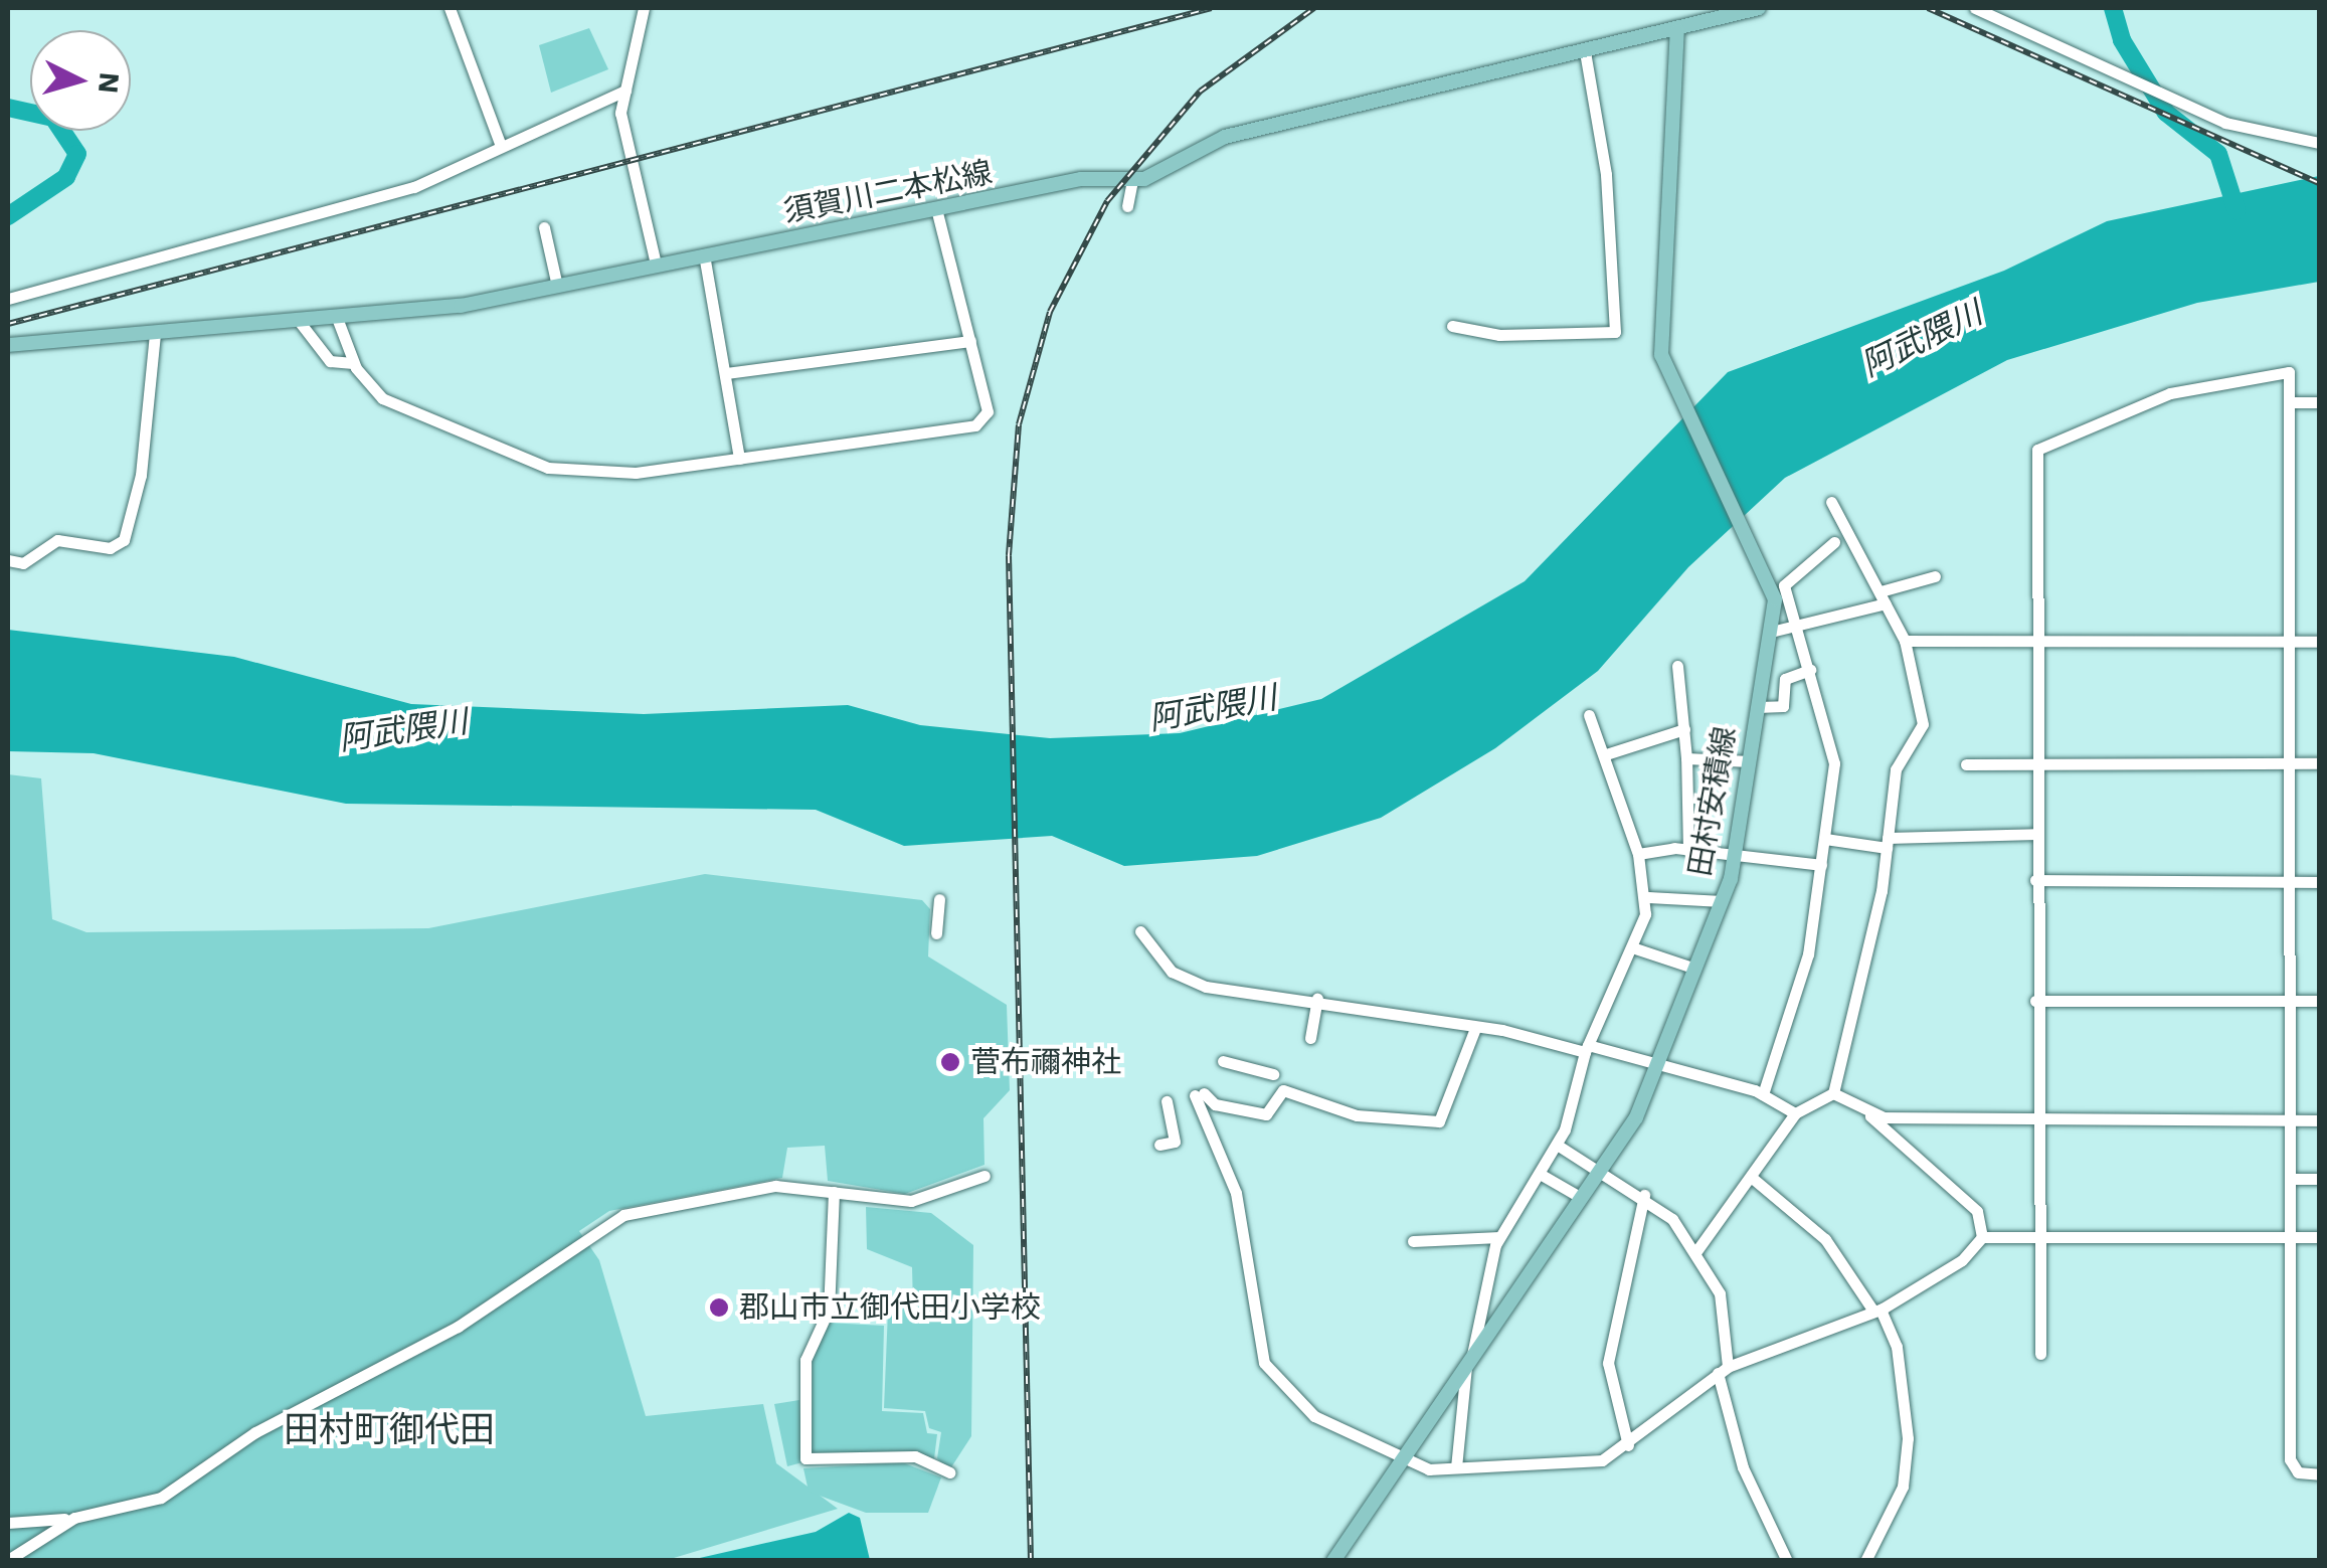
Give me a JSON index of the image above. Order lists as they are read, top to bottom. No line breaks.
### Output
{"streets":{"main road":["須賀川二本松線","田村安積線"]},"crossings":[["須賀川二本松線","田村安積線"]],"districts":["田村町御代田"],"water":["阿武隈川"],"places":["菅布禰神社","郡山市立御代田小学校"],"north":"right"}
